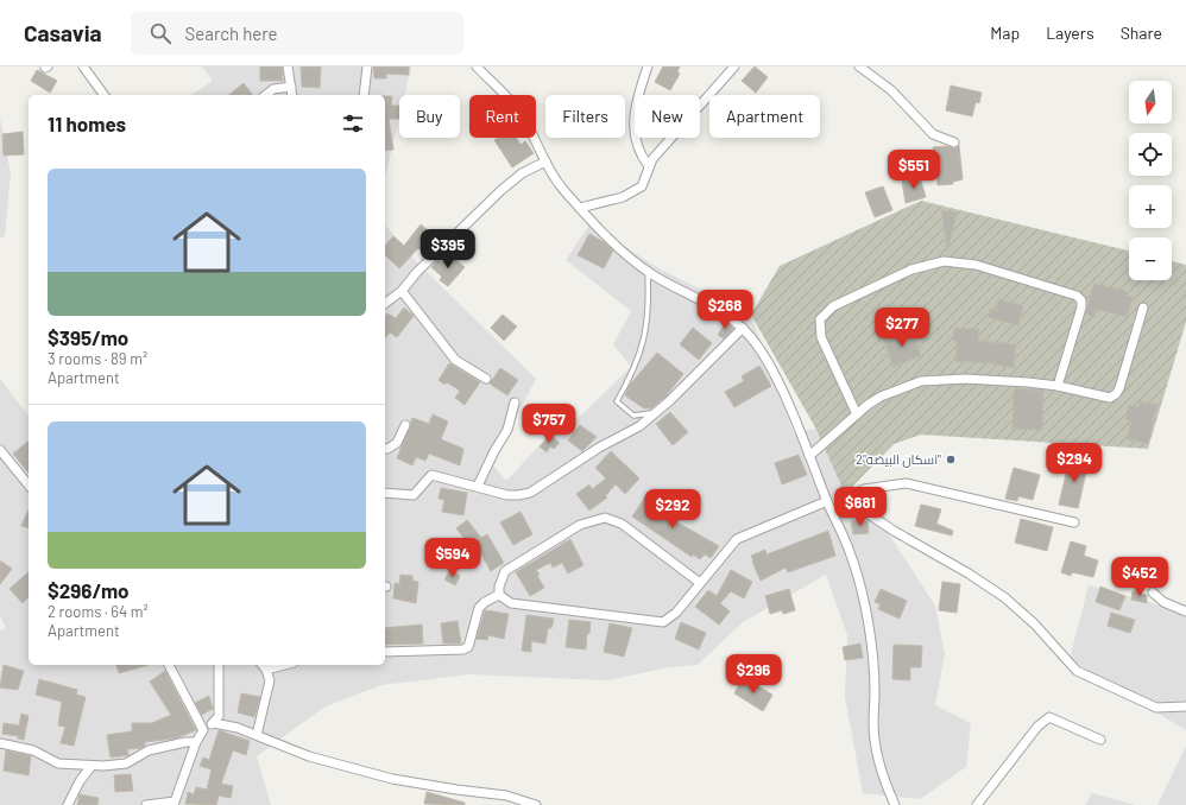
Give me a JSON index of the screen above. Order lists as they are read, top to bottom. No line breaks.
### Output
{"places":["اسكان البيضه\"2\""],"north":"bottom","page":{"header":"Casavia","search":"Search here","nav":["Map","Layers","Share"],"map_buttons":["+","−"],"chip":["Buy","Rent","Filters","New","Apartment"],"heading":"11 homes","price":["$551","$395","$268","$277","$757","$294","$681","$292","$594","$452","$296"],"list":[{"name":"$395/mo","note":"3 rooms · 89 m² · Apartment"},{"name":"$296/mo","note":"2 rooms · 64 m² · Apartment"}]}}
